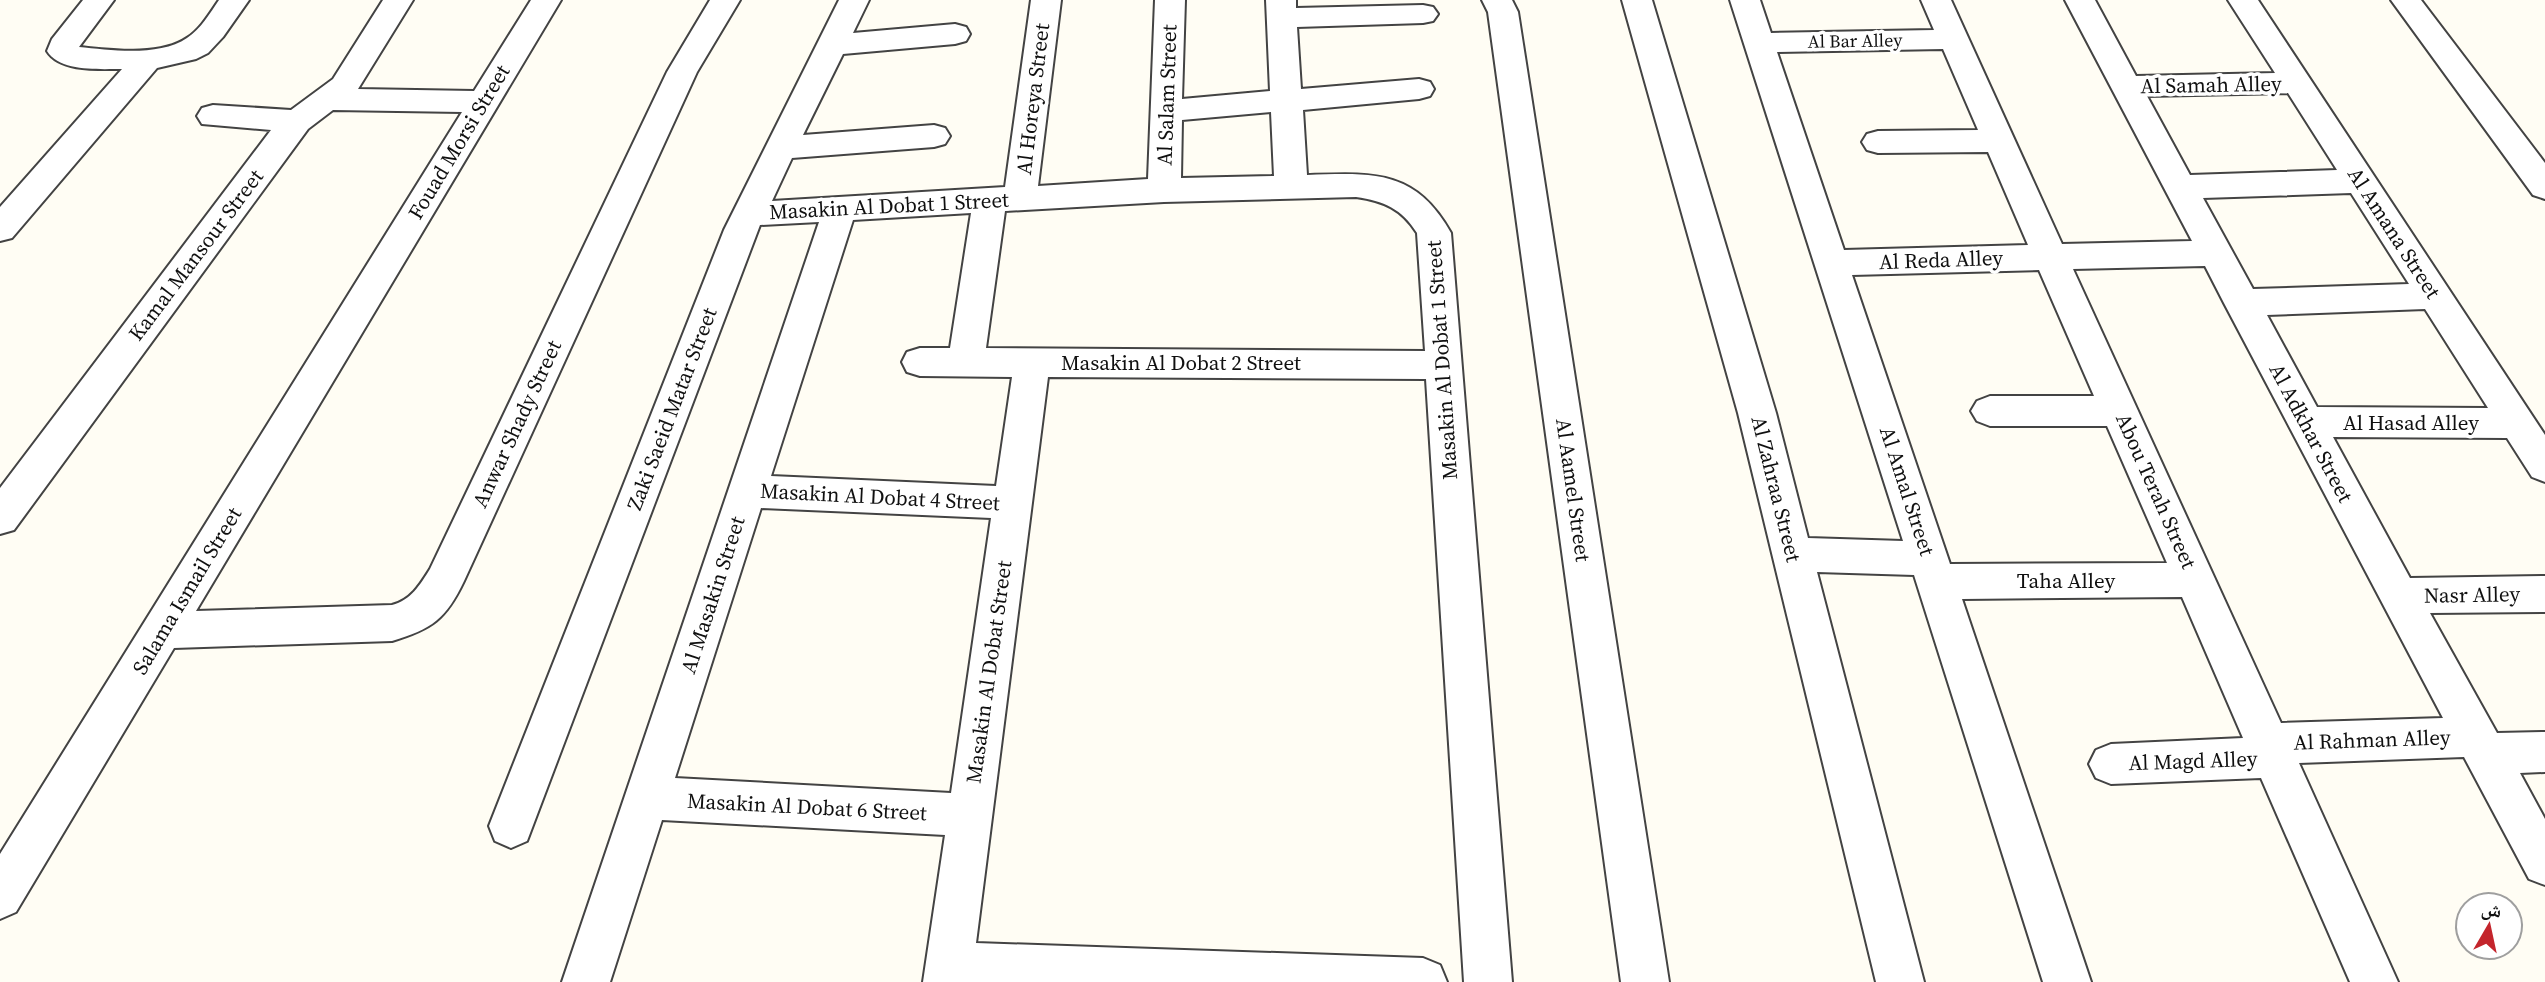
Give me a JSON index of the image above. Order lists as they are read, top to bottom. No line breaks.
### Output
{"streets":{"street":["Al Bar Alley","Al Samah Alley","Al Salam Street","Al Horeya Street","Fouad Morsi Street","Masakin Al Dobat 1 Street","Al Amana Street","Kamal Mansour Street","Al Reda Alley","Masakin Al Dobat 2 Street","Zaki Saeid Matar Street","Al Hasad Alley","Anwar Shady Street","Al Adkhar Street","Al Zahraa Street","Al Aamel Street","Al Amal Street","Abou Terah Street","Masakin Al Dobat 4 Street","Taha Alley","Salama Ismail Street","Al Masakin Street","Nasr Alley","Masakin Al Dobat Street","Al Rahman Alley","Al Magd Alley","Masakin Al Dobat 6 Street"]},"crossings":[["Al Bar Alley","Al Amal Street"],["Al Bar Alley","Abou Terah Street"],["Al Samah Alley","Al Amana Street"],["Al Samah Alley","Al Adkhar Street"],["Al Salam Street","Masakin Al Dobat 1 Street"],["Al Horeya Street","Masakin Al Dobat 1 Street"],["Al Horeya Street","Masakin Al Dobat 2 Street"],["Fouad Morsi Street","Salama Ismail Street"],["Masakin Al Dobat 1 Street","Masakin Al Dobat 2 Street"],["Masakin Al Dobat 1 Street","Zaki Saeid Matar Street"],["Masakin Al Dobat 1 Street","Al Masakin Street"],["Al Amana Street","Al Hasad Alley"],["Al Reda Alley","Al Adkhar Street"],["Al Reda Alley","Al Amal Street"],["Al Reda Alley","Abou Terah Street"],["Masakin Al Dobat 2 Street","Masakin Al Dobat Street"],["Al Hasad Alley","Al Adkhar Street"],["Anwar Shady Street","Salama Ismail Street"],["Al Adkhar Street","Nasr Alley"],["Al Adkhar Street","Al Rahman Alley"],["Al Zahraa Street","Taha Alley"],["Al Amal Street","Taha Alley"],["Abou Terah Street","Taha Alley"],["Abou Terah Street","Al Rahman Alley"],["Abou Terah Street","Al Magd Alley"],["Masakin Al Dobat 4 Street","Al Masakin Street"],["Masakin Al Dobat 4 Street","Masakin Al Dobat Street"],["Al Masakin Street","Masakin Al Dobat 6 Street"],["Masakin Al Dobat Street","Masakin Al Dobat 6 Street"],["Al Rahman Alley","Al Magd Alley"]],"north":"top"}
